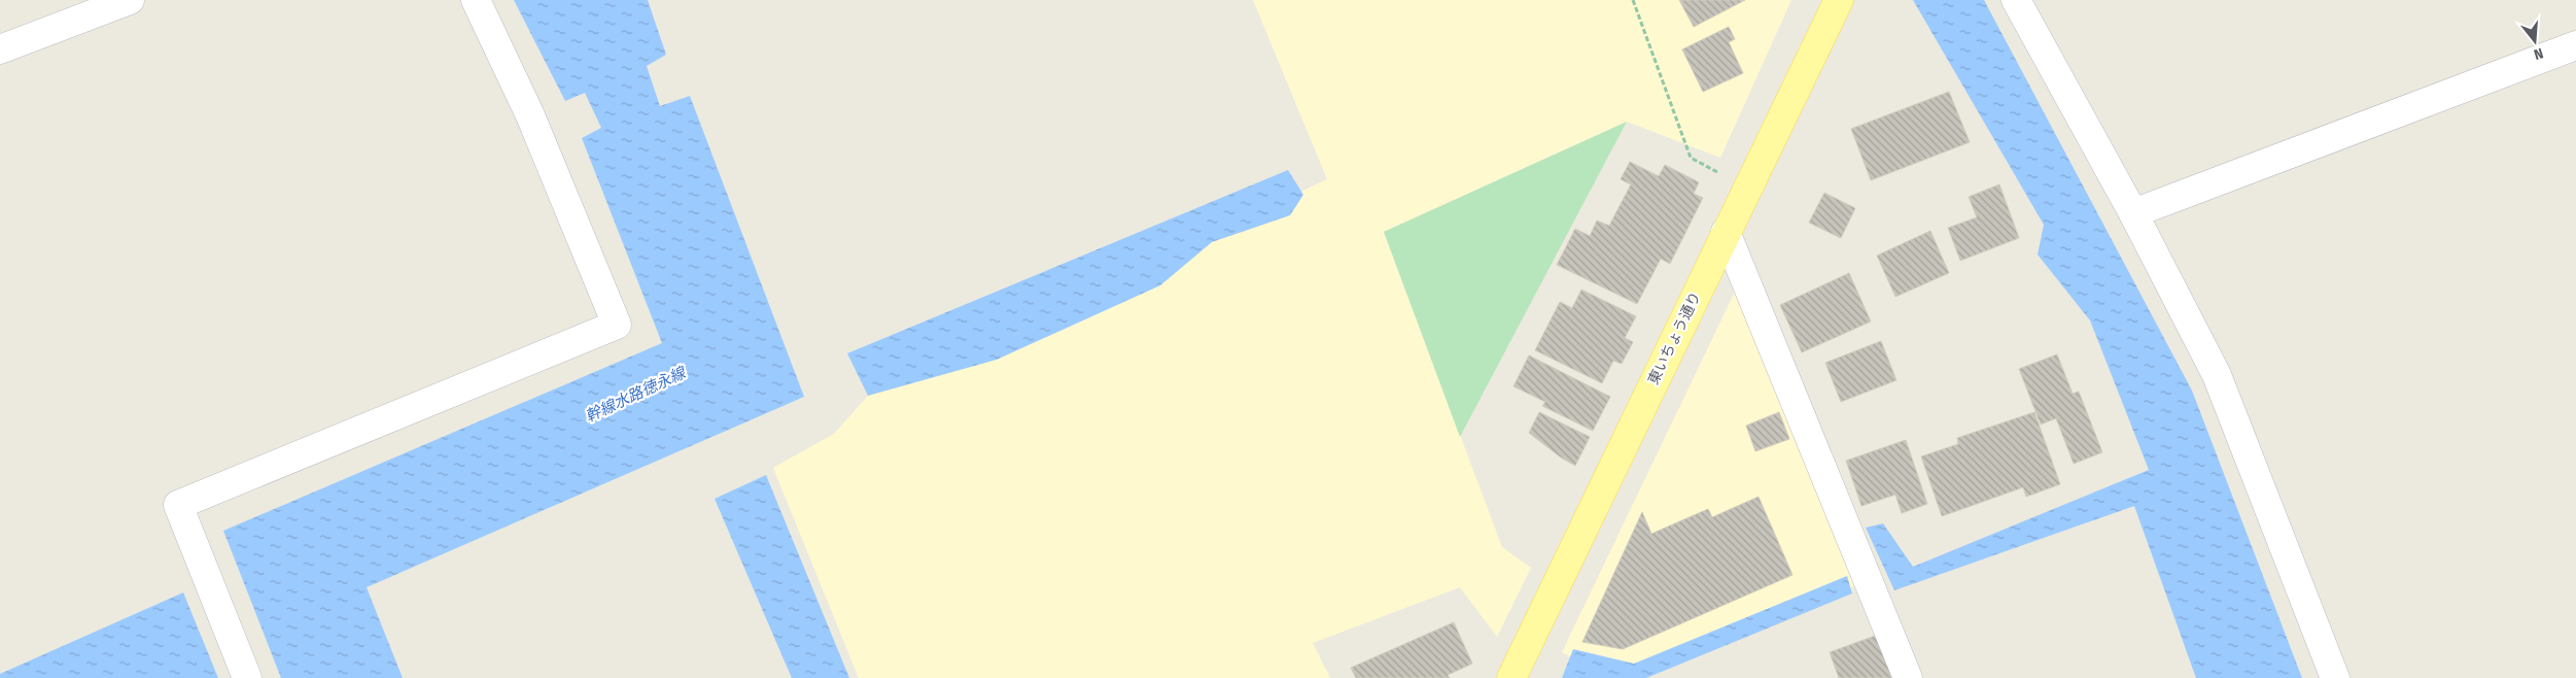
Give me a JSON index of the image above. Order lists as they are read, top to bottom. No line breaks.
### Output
{"streets":{"main road":["東いちょう通り"]},"water":["幹線水路徳永線"],"north":"bottom"}
